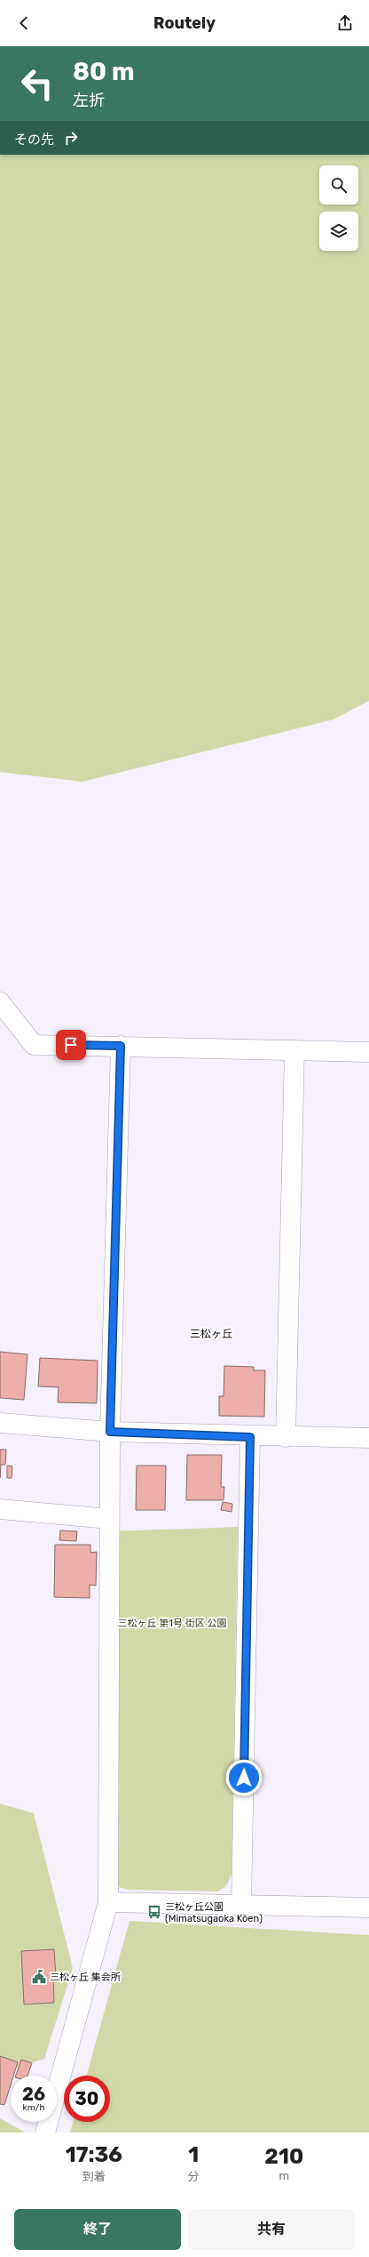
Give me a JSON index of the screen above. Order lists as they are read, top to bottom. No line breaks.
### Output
{"districts":["三松ヶ丘"],"parks":["三松ヶ丘 第1号 街区 公園"],"places":{"bus stop":["三松ヶ丘公園 (Mimatsugaoka Kōen)"],"public building":["三松ヶ丘 集会所"]},"page":{"header":"Routely","turn":["80 m","左折"],"then":"その先","speed":"26 km/h","limit":"30","eta":["17:36","到着","1","分","210","m"],"buttons":["終了","共有"]}}
